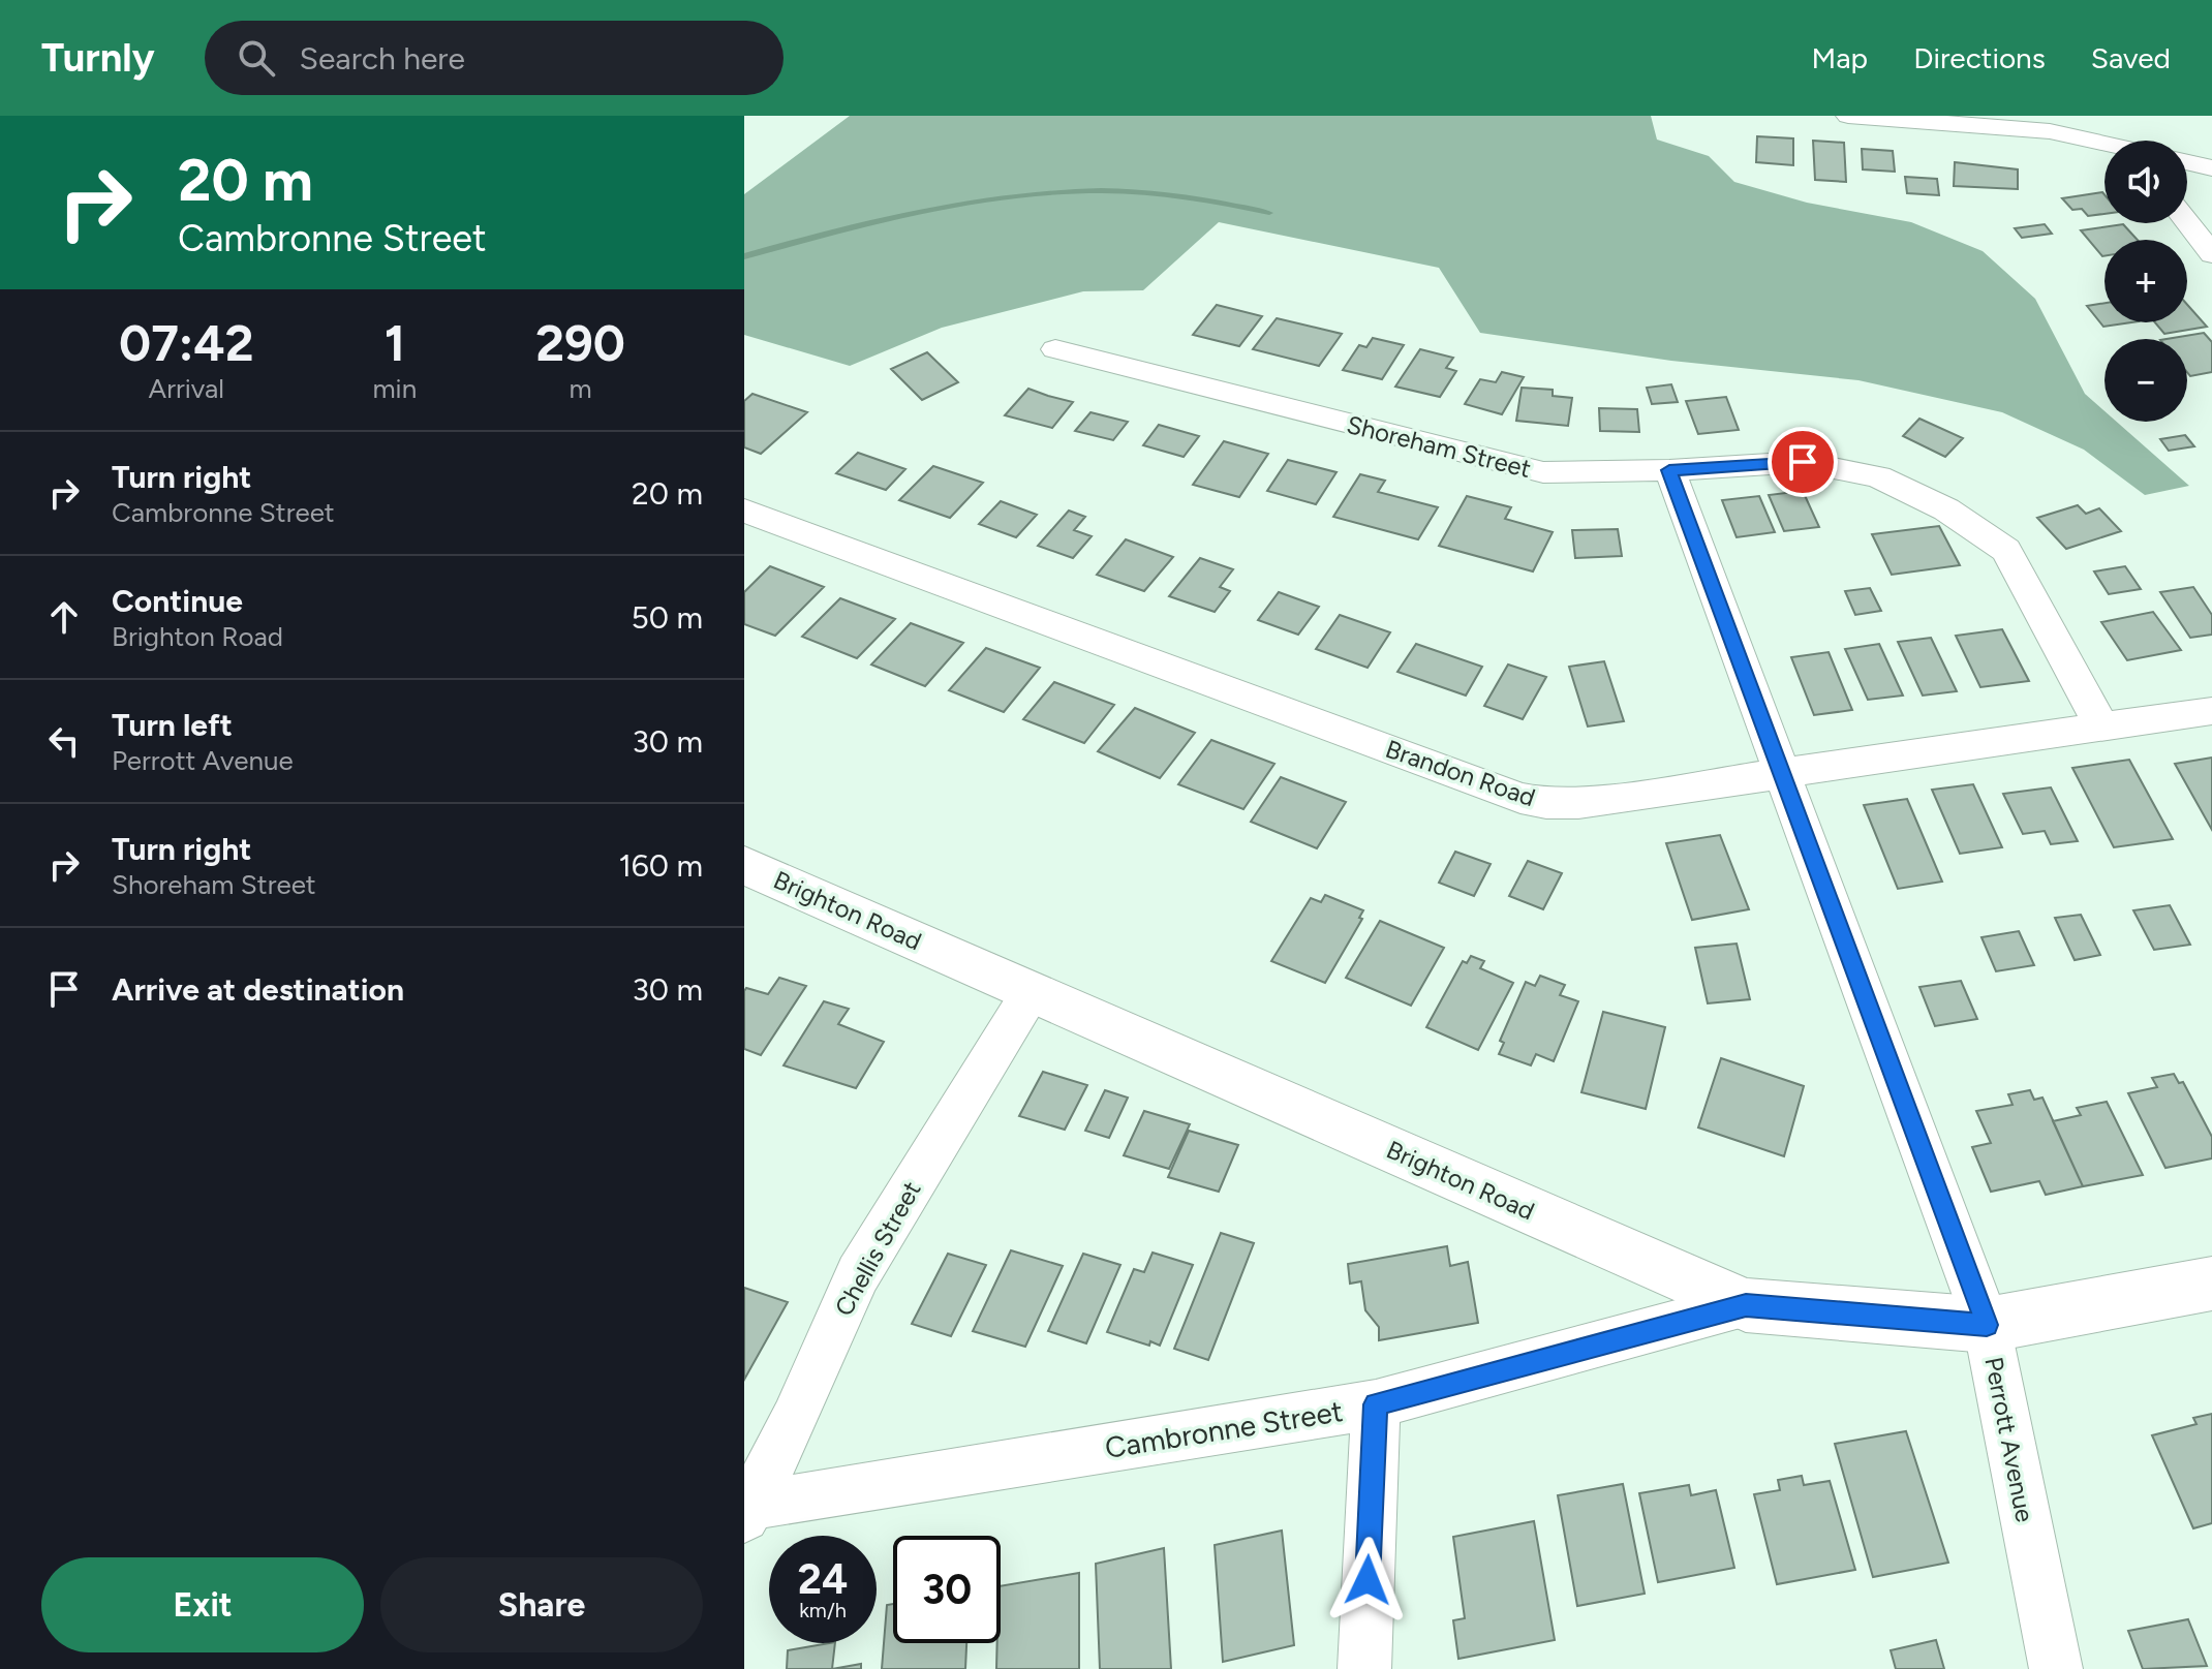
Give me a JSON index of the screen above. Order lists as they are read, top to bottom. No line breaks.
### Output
{"streets":{"street":["Shoreham Street","Brandon Road","Brighton Road","Chellis Street","Cambronne Street","Perrott Avenue"]},"crossings":[["Shoreham Street","Brandon Road"],["Shoreham Street","Perrott Avenue"],["Brandon Road","Perrott Avenue"],["Brighton Road","Chellis Street"],["Brighton Road","Cambronne Street"],["Brighton Road","Perrott Avenue"],["Chellis Street","Cambronne Street"]],"page":{"header":"Turnly","search":"Search here","nav":["Map","Directions","Saved"],"turn":["20 m","Cambronne Street"],"map_buttons":["+","−"],"eta":["07:42","Arrival","1","min","290","m"],"list":[{"name":"Turn right","note":"Cambronne Street","value":"20 m"},{"name":"Continue","note":"Brighton Road","value":"50 m"},{"name":"Turn left","note":"Perrott Avenue","value":"30 m"},{"name":"Turn right","note":"Shoreham Street","value":"160 m"},{"name":"Arrive at destination","value":"30 m"}],"speed":"24 km/h","limit":"30","buttons":["Exit","Share"]}}
